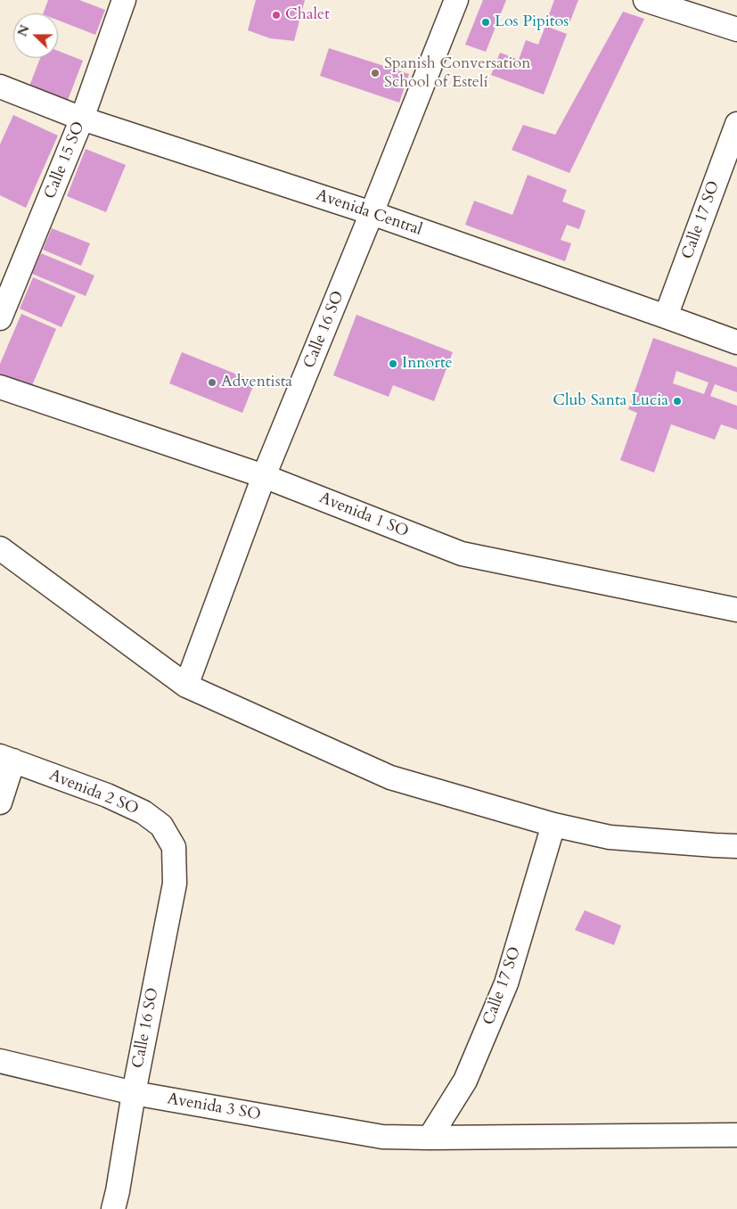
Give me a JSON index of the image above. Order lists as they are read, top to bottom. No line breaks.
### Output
{"streets":{"street":["Calle 15 SO","Avenida Central","Calle 17 SO","Calle 16 SO","Avenida 1 SO","Avenida 2 SO","Avenida 3 SO"]},"crossings":[["Calle 15 SO","Avenida Central"],["Avenida Central","Calle 17 SO"],["Avenida Central","Calle 16 SO"],["Calle 17 SO","Avenida 3 SO"],["Calle 16 SO","Avenida 1 SO"],["Calle 16 SO","Avenida 2 SO"],["Calle 16 SO","Avenida 3 SO"]],"places":["Chalet","Los Pipitos","Spanish Conversation School of Estelí","Innorte","Adventista","Club Santa Lucia"],"north":"left"}
